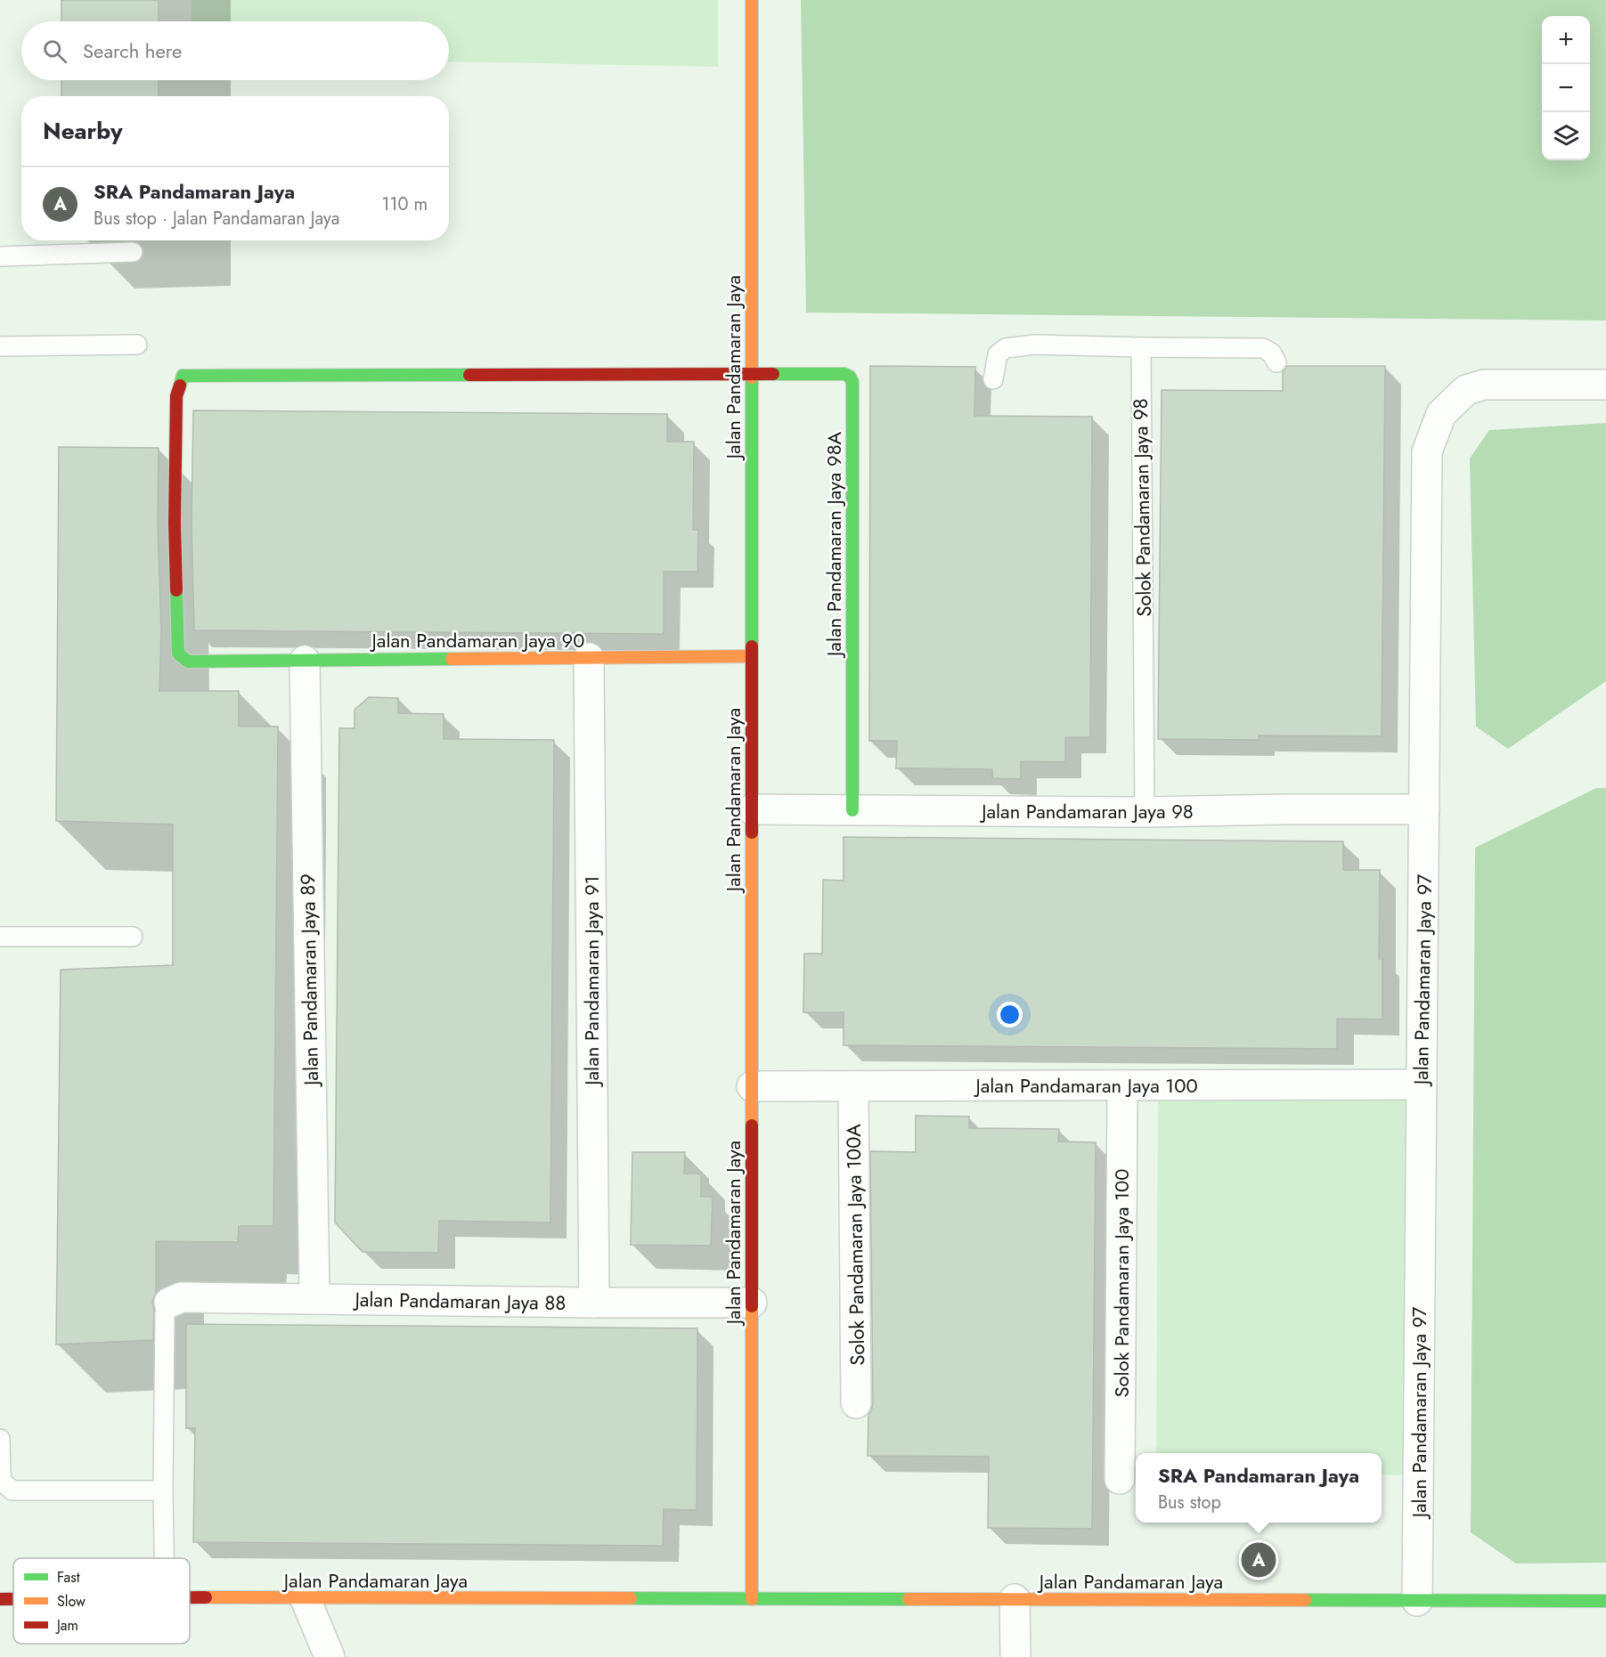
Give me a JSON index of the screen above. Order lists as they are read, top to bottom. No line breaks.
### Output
{"streets":{"street":["Jalan Pandamaran Jaya","Jalan Pandamaran Jaya 98A","Jalan Pandamaran Jaya 90","Jalan Pandamaran Jaya 98","Jalan Pandamaran Jaya 89","Jalan Pandamaran Jaya 97","Jalan Pandamaran Jaya 91","Jalan Pandamaran Jaya 100","Solok Pandamaran Jaya 100A","Solok Pandamaran Jaya 100","Jalan Pandamaran Jaya 88"],"lane":["Solok Pandamaran Jaya 98"]},"crossings":[["Jalan Pandamaran Jaya","Jalan Pandamaran Jaya 98A"],["Jalan Pandamaran Jaya","Jalan Pandamaran Jaya 90"],["Jalan Pandamaran Jaya","Jalan Pandamaran Jaya 98"],["Jalan Pandamaran Jaya","Jalan Pandamaran Jaya 97"],["Jalan Pandamaran Jaya","Jalan Pandamaran Jaya 100"],["Jalan Pandamaran Jaya","Jalan Pandamaran Jaya 88"],["Solok Pandamaran Jaya 98","Jalan Pandamaran Jaya 98"],["Jalan Pandamaran Jaya 98A","Jalan Pandamaran Jaya 90"],["Jalan Pandamaran Jaya 98A","Jalan Pandamaran Jaya 98"],["Jalan Pandamaran Jaya 90","Jalan Pandamaran Jaya 89"],["Jalan Pandamaran Jaya 90","Jalan Pandamaran Jaya 91"],["Jalan Pandamaran Jaya 98","Jalan Pandamaran Jaya 97"],["Jalan Pandamaran Jaya 89","Jalan Pandamaran Jaya 88"],["Jalan Pandamaran Jaya 97","Jalan Pandamaran Jaya 100"],["Jalan Pandamaran Jaya 91","Jalan Pandamaran Jaya 88"],["Jalan Pandamaran Jaya 100","Solok Pandamaran Jaya 100A"],["Jalan Pandamaran Jaya 100","Solok Pandamaran Jaya 100"]],"legend":["Fast","Slow","Jam"],"page":{"map_buttons":["+","−"],"search":"Search here","heading":"Nearby","list":[{"mark":"A","name":"SRA Pandamaran Jaya","note":"Bus stop · Jalan Pandamaran Jaya","value":"110 m"}],"popup":["SRA Pandamaran Jaya","Bus stop"],"pins":"A"}}
